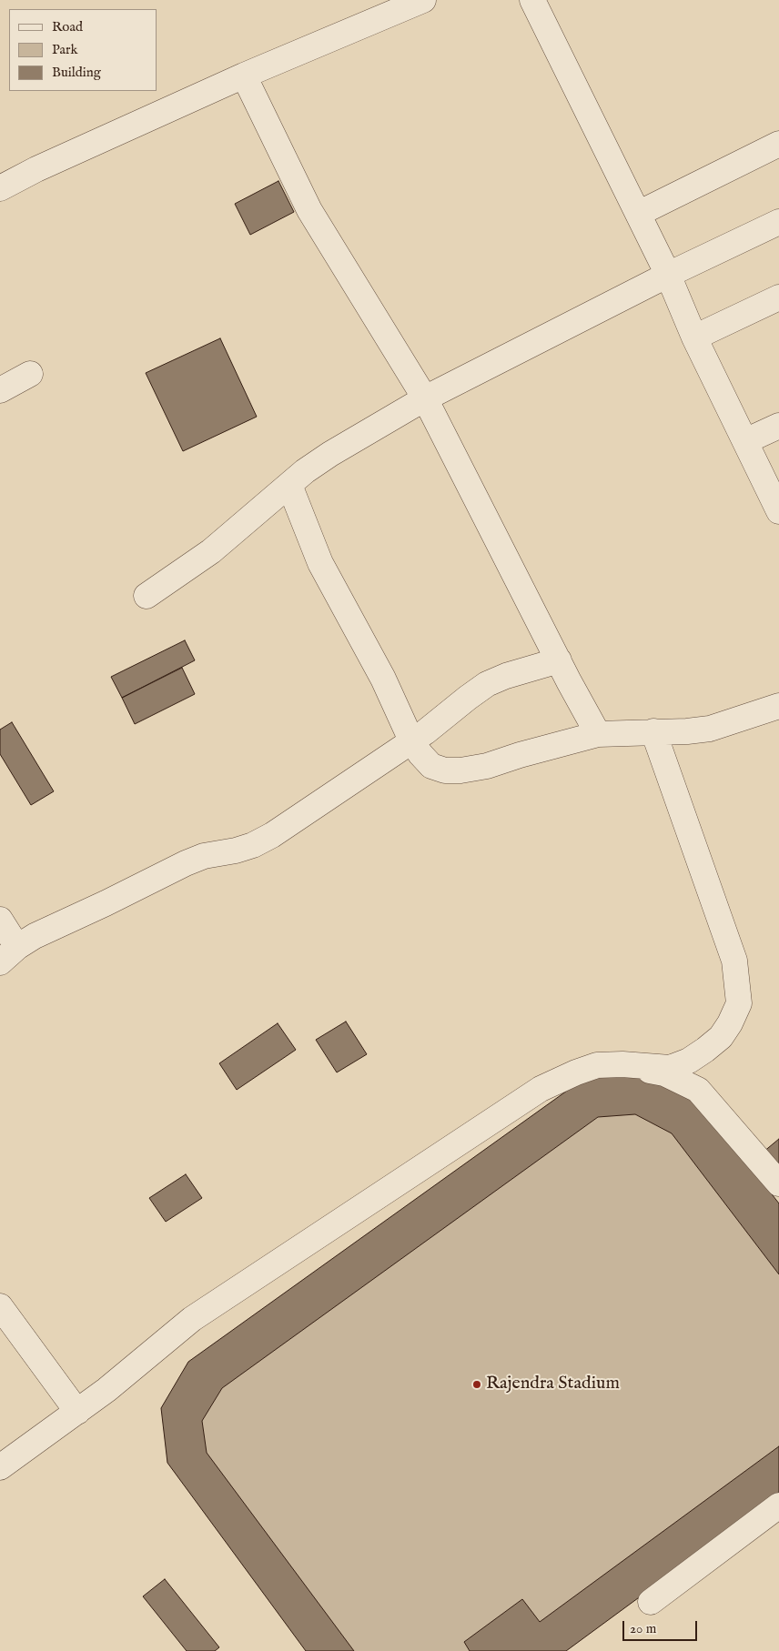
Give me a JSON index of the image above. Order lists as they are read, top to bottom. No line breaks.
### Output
{"places":["Rajendra Stadium"],"legend":["Road","Park","Building"],"scale_bar":"20 m"}
